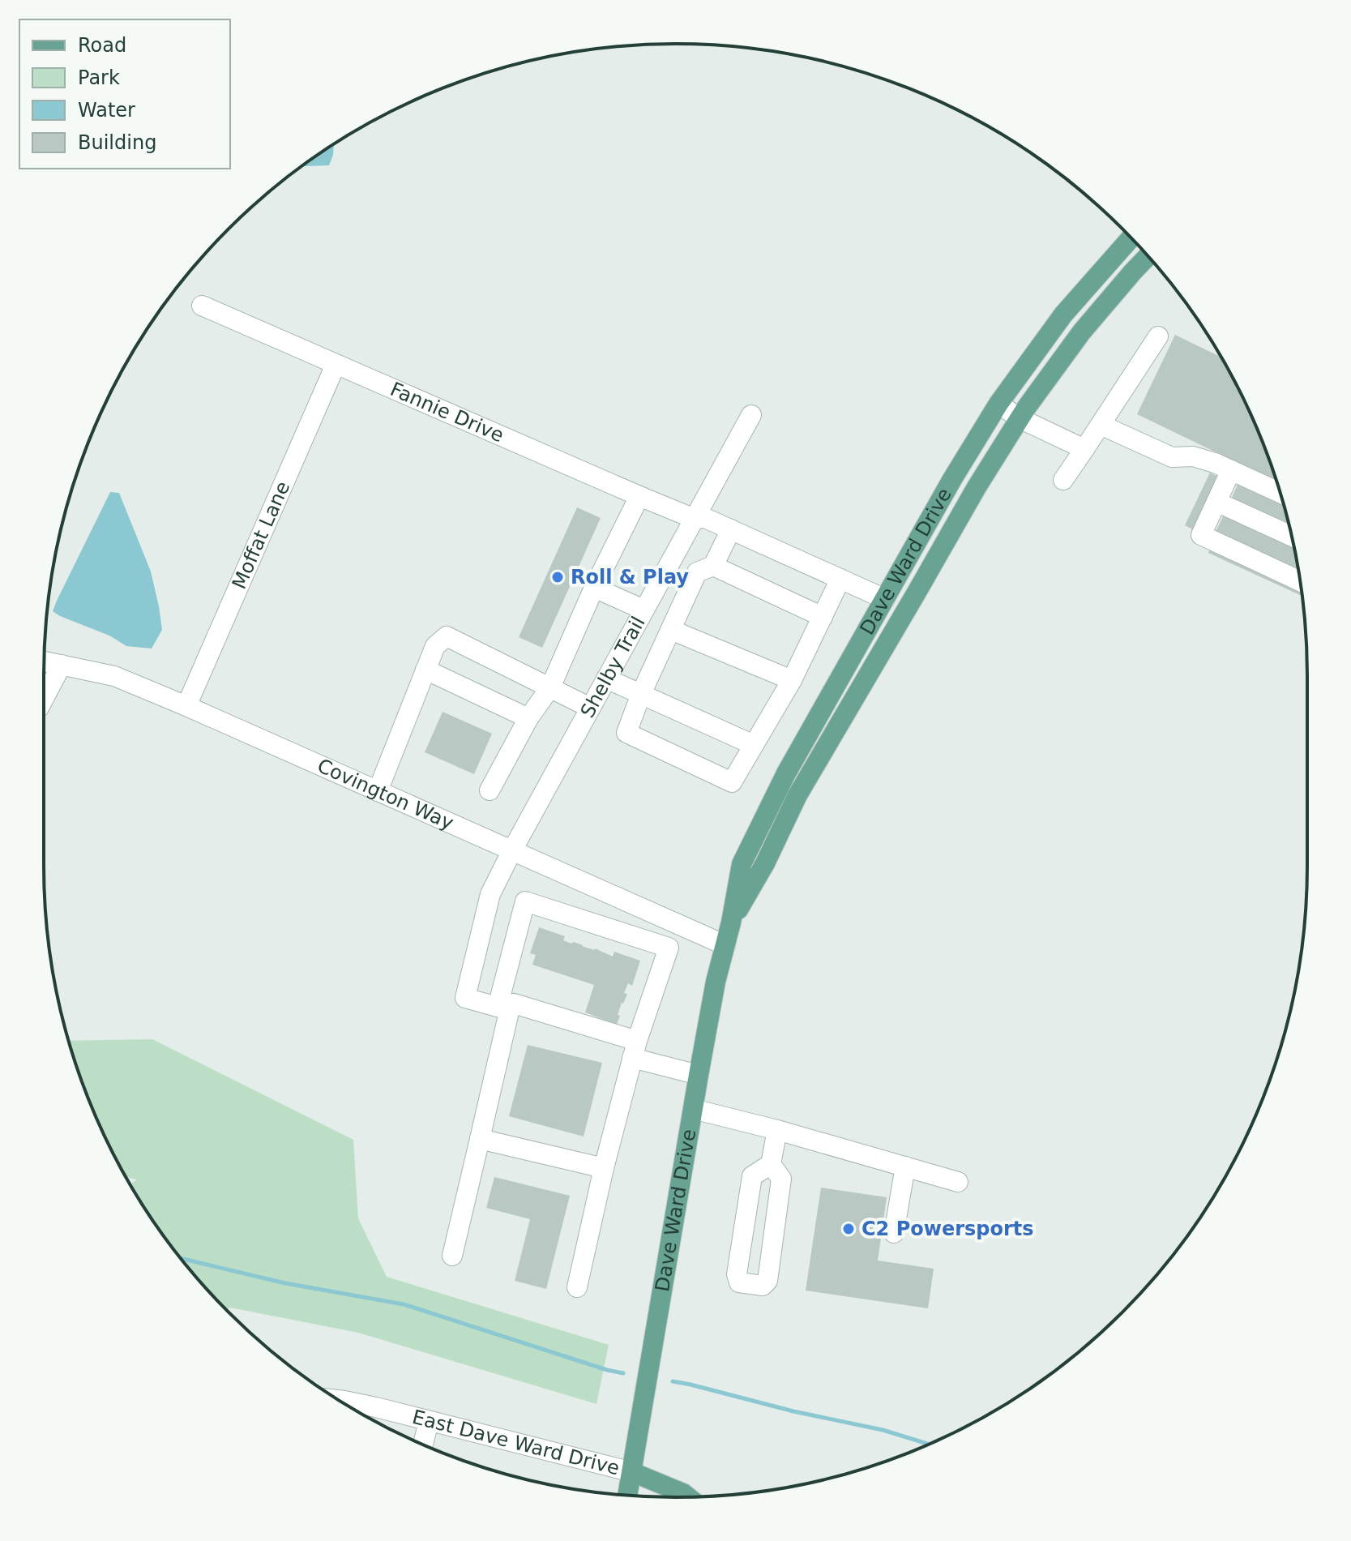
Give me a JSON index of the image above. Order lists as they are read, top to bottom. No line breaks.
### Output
{"streets":{"main road":["Dave Ward Drive"],"street":["Fannie Drive","Moffat Lane","Shelby Trail","Covington Way","East Dave Ward Drive"]},"crossings":[["Fannie Drive","Moffat Lane"],["Fannie Drive","Dave Ward Drive"],["Fannie Drive","Shelby Trail"],["Moffat Lane","Covington Way"],["Dave Ward Drive","Covington Way"],["Dave Ward Drive","East Dave Ward Drive"],["Shelby Trail","Covington Way"]],"places":["Roll & Play","C2 Powersports"],"legend":["Road","Park","Water","Building"]}
